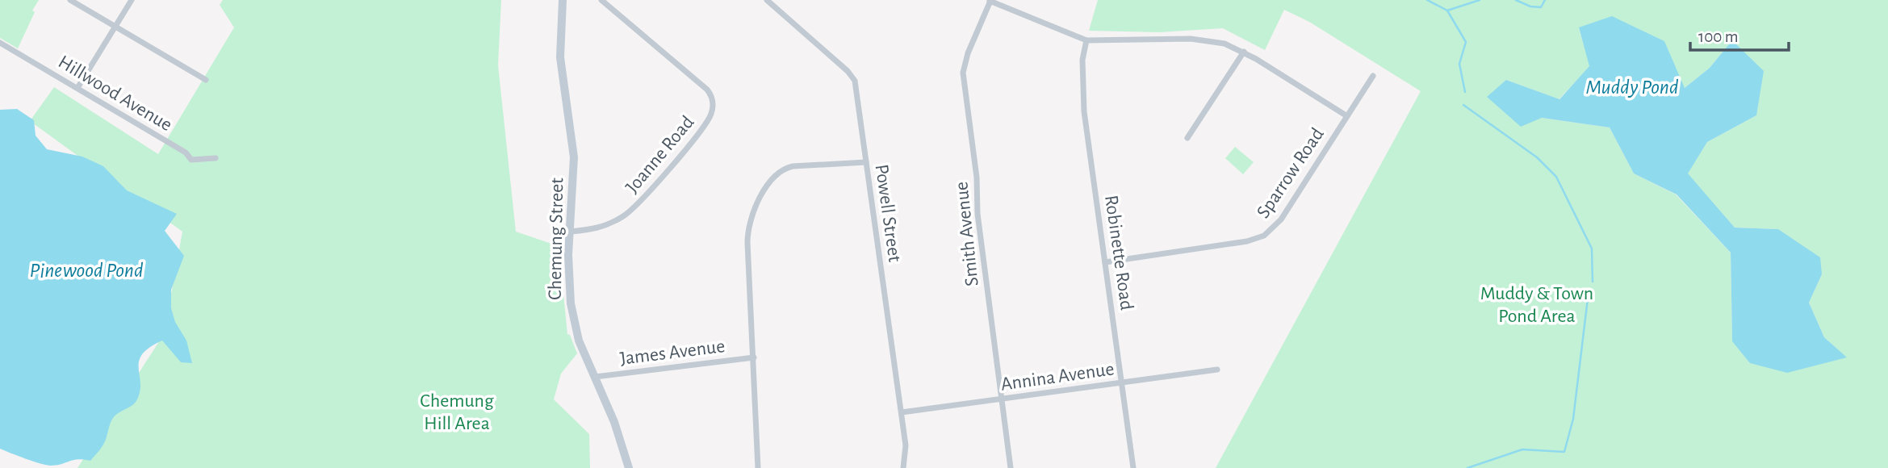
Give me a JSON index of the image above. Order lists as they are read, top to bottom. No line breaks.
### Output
{"streets":{"street":["Hillwood Avenue","Joanne Road","Sparrow Road","Powell Street","Smith Avenue","Chemung Street","Robinette Road","James Avenue","Annina Avenue"]},"crossings":[["Joanne Road","Chemung Street"],["Sparrow Road","Robinette Road"],["Powell Street","Annina Avenue"],["Smith Avenue","Annina Avenue"],["Chemung Street","James Avenue"],["Robinette Road","Annina Avenue"]],"water":["Muddy Pond","Pinewood Pond"],"parks":["Muddy & Town Pond Area","Chemung Hill Area"],"scale_bar":"100 m"}
